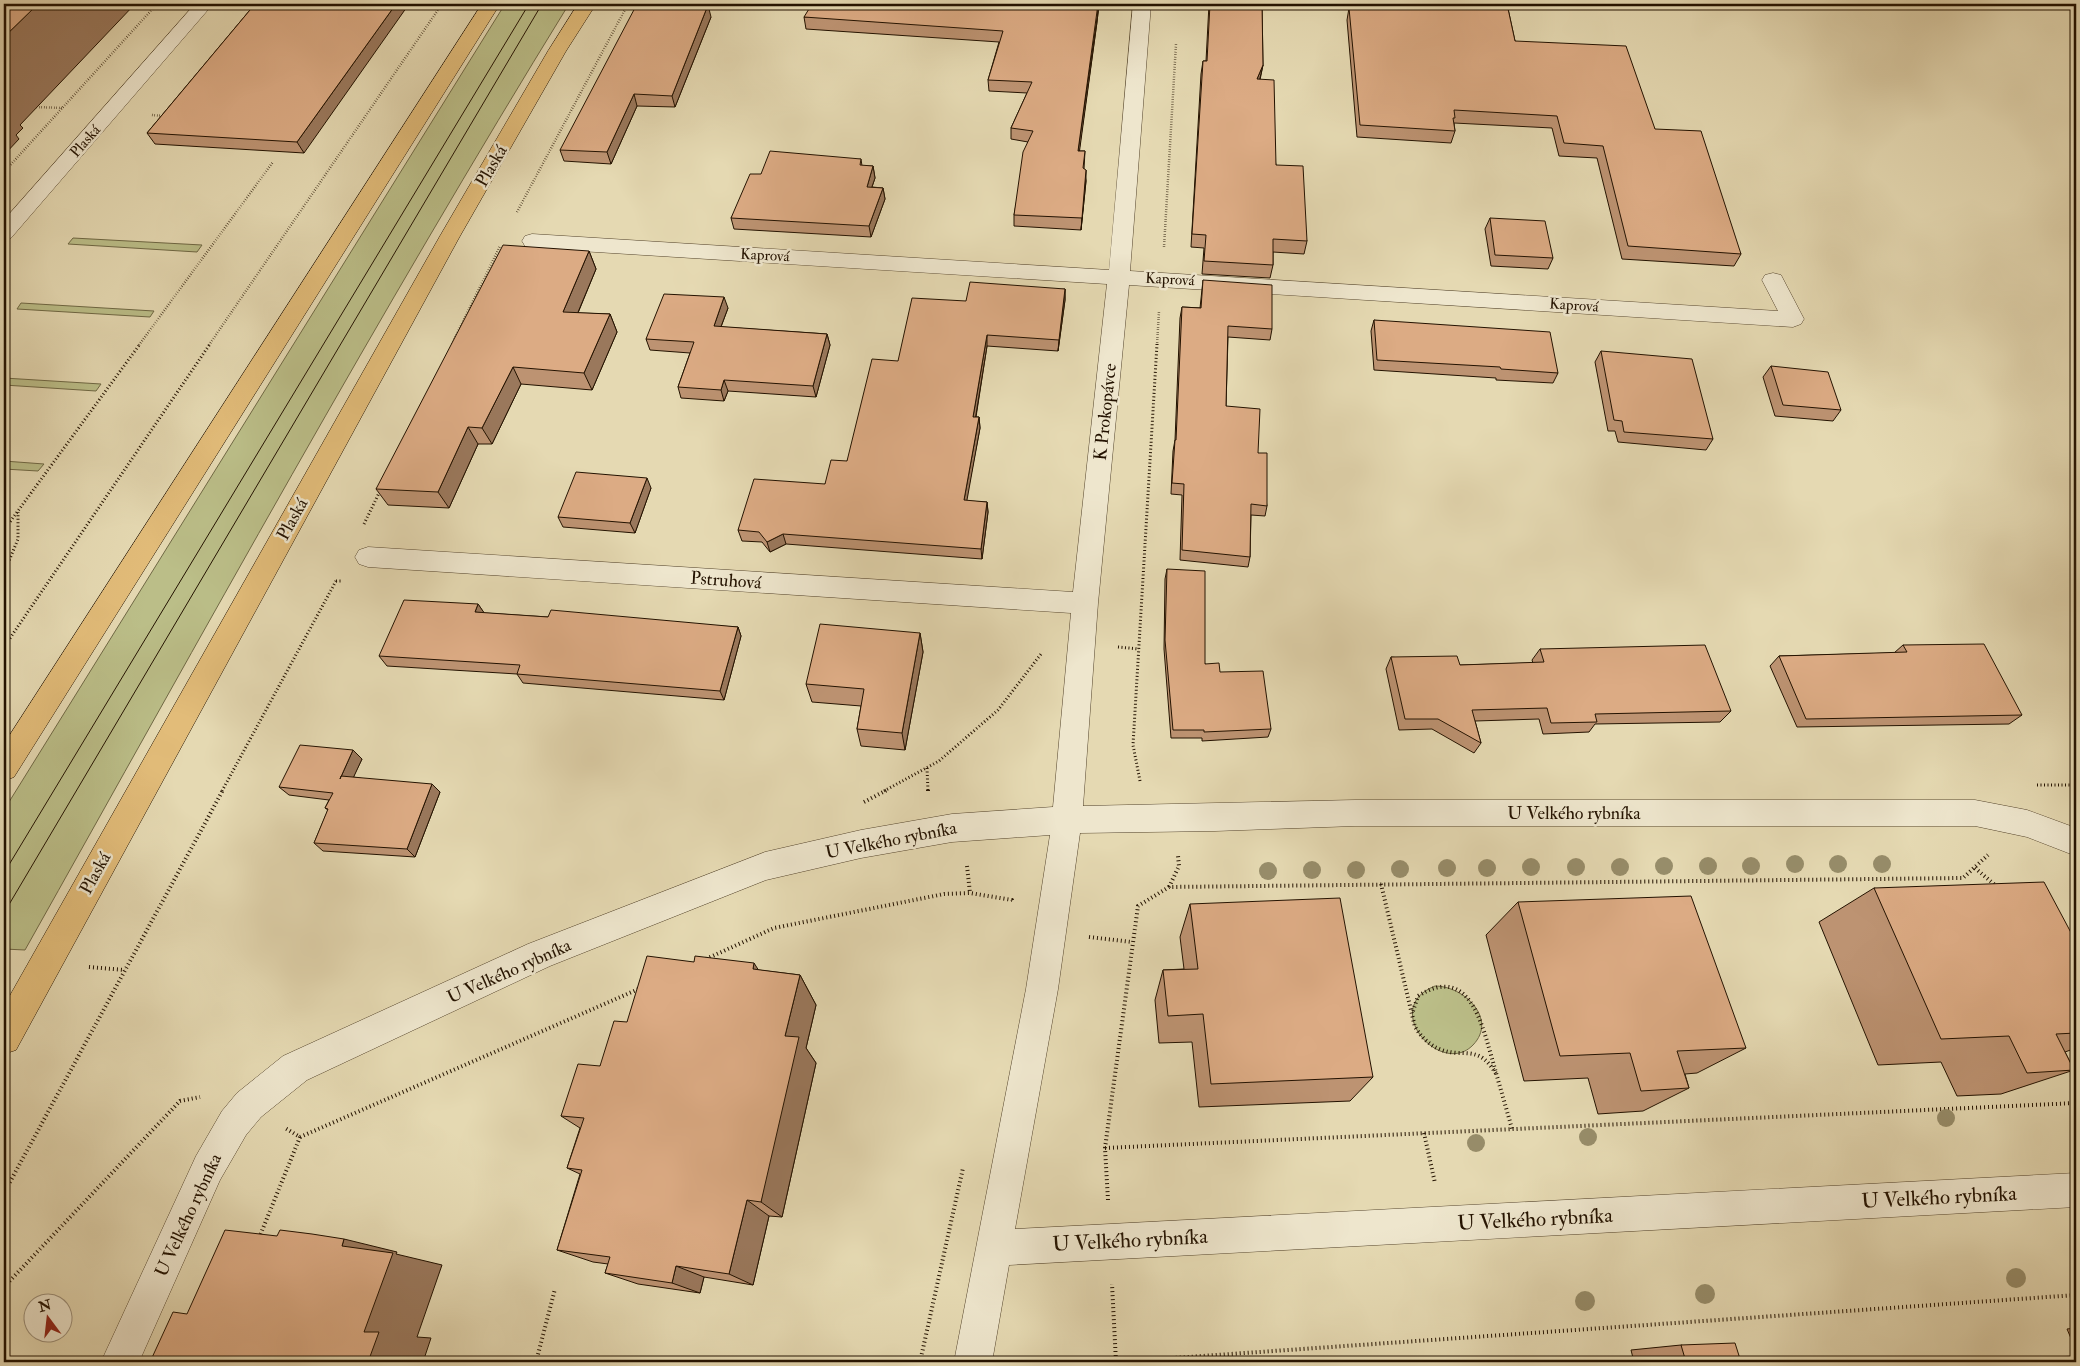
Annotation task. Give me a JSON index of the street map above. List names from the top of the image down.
{
  "streets": {
    "main road": ["Plaská"],
    "street": [
      "Kaprová",
      "K Prokopávce",
      "Pstruhová",
      "U Velkého rybníka"
    ]
  },
  "crossings": [
    ["Kaprová", "K Prokopávce"],
    ["K Prokopávce", "Pstruhová"],
    ["K Prokopávce", "U Velkého rybníka"]
  ],
  "north": "top"
}
